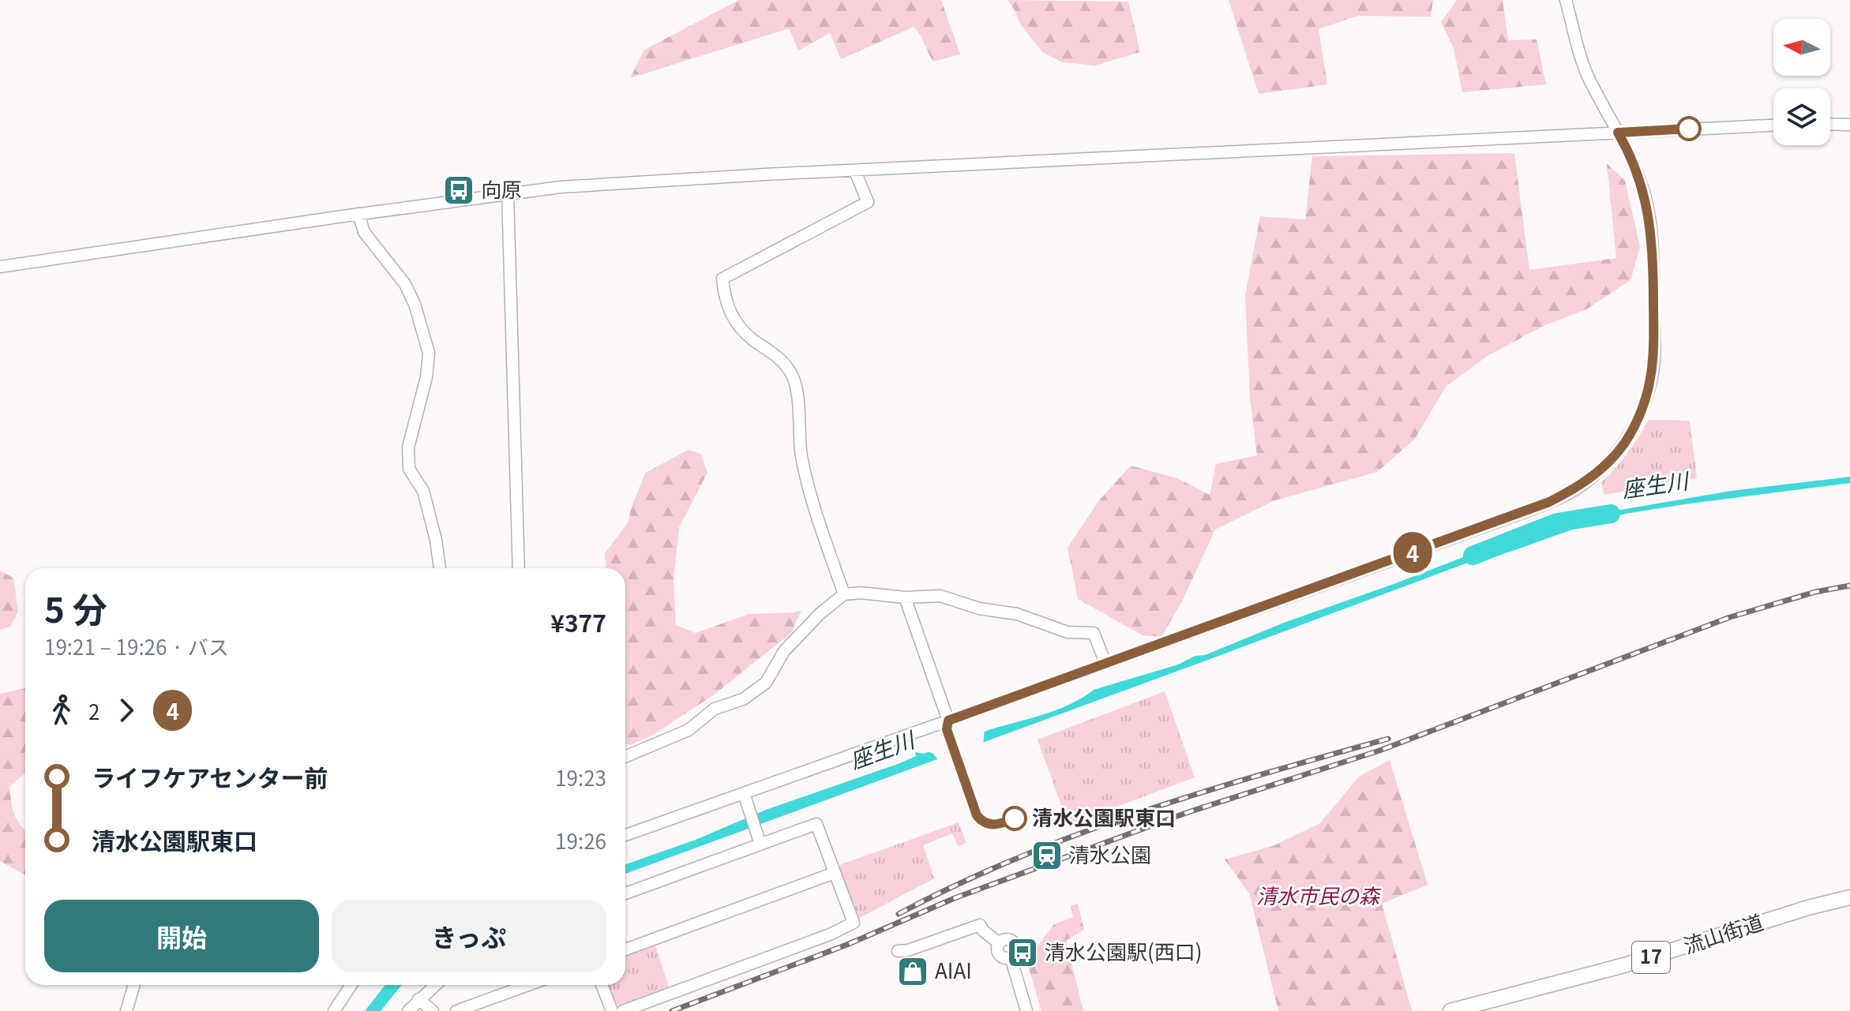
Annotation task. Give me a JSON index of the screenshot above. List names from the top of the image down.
{
  "streets": {
    "main road": ["流山街道", "17"]
  },
  "water": ["座生川"],
  "parks": ["清水市民の森"],
  "places": {
    "bus stop": ["向原", "清水公園駅(西口)"],
    "other": ["清水公園駅東口"],
    "station": ["清水公園"],
    "shop": ["AIAI"]
  },
  "lines": ["bus line 4"],
  "north": "left",
  "page": {
    "on_map": "4",
    "heading": ["5 分", "19:21 – 19:26 · バス", "¥377"],
    "legs": ["2", "4"],
    "list": [
      {
        "name": "ライフケアセンター前",
        "value": "19:23"
      },
      {
        "name": "清水公園駅東口",
        "value": "19:26"
      }
    ],
    "buttons": ["開始", "きっぷ"]
  }
}
